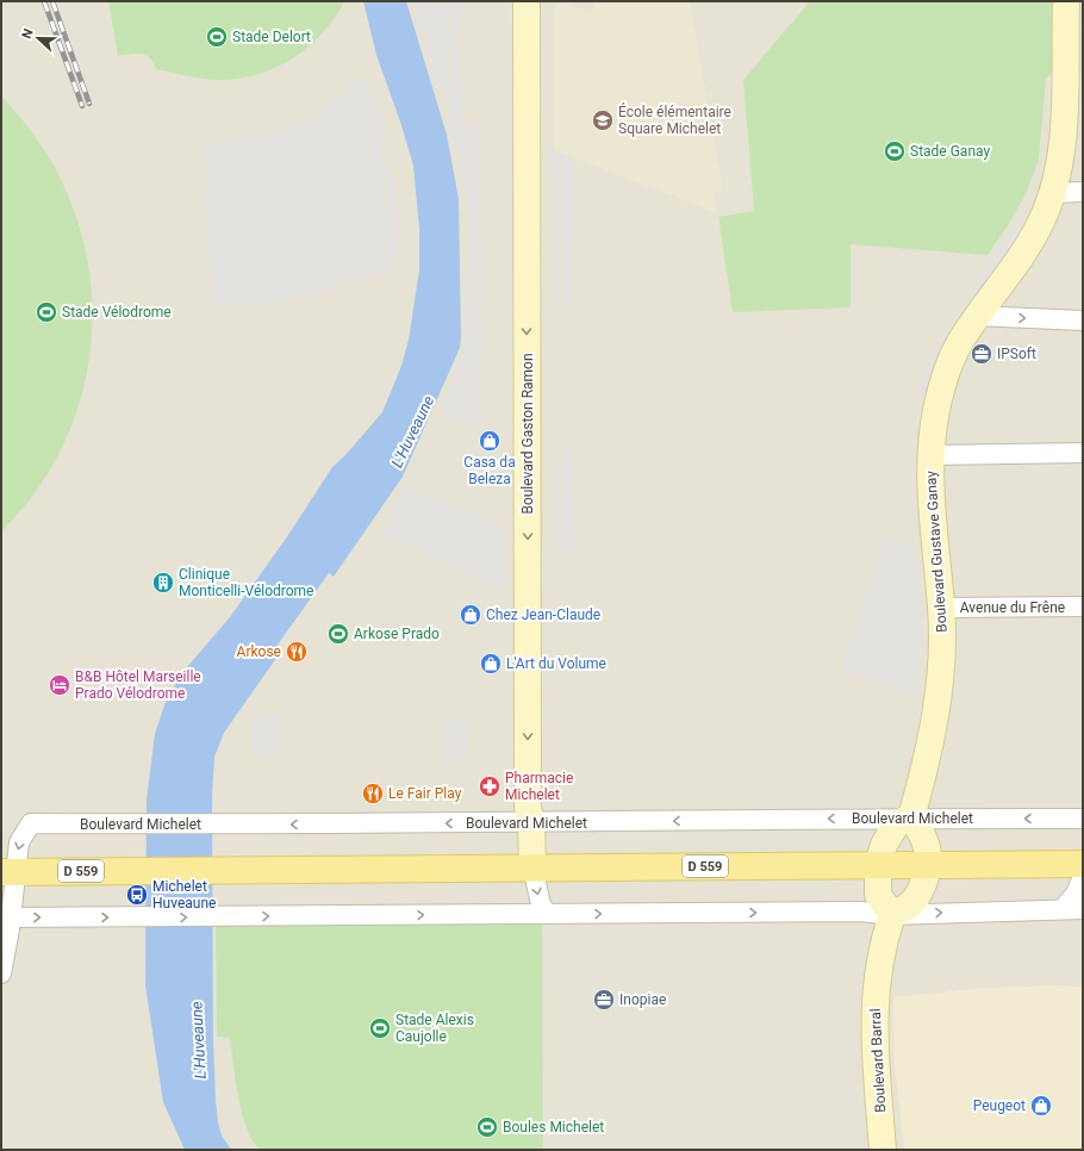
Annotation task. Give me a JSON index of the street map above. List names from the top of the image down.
{
  "streets": {
    "main road": ["D 559"],
    "street": [
      "Boulevard Gaston Ramon",
      "Boulevard Gustave Ganay",
      "Avenue du Frêne",
      "Boulevard Michelet",
      "Boulevard Barral"
    ]
  },
  "crossings": [
    ["Boulevard Gaston Ramon", "Boulevard Michelet"],
    ["Boulevard Gaston Ramon", "D 559"],
    ["Boulevard Gustave Ganay", "Avenue du Frêne"],
    ["Boulevard Gustave Ganay", "Boulevard Michelet"],
    ["Boulevard Michelet", "D 559"]
  ],
  "water": ["L'Huveaune"],
  "places": {
    "sports": [
      "Stade Delort",
      "Stade Ganay",
      "Stade Vélodrome",
      "Arkose Prado",
      "Stade Alexis Caujolle",
      "Boules Michelet"
    ],
    "school or university": ["École élémentaire Square Michelet"],
    "office": ["IPSoft", "Inopiae"],
    "shop": [
      "Casa da Beleza",
      "Chez Jean-Claude",
      "L'Art du Volume",
      "Peugeot"
    ],
    "building": ["Clinique Monticelli-Vélodrome"],
    "restaurant": ["Arkose", "Le Fair Play"],
    "hotel": ["B&B Hôtel Marseille Prado Vélodrome"],
    "pharmacy": ["Pharmacie Michelet"],
    "bus stop": ["Michelet Huveaune"]
  },
  "north": "left"
}
